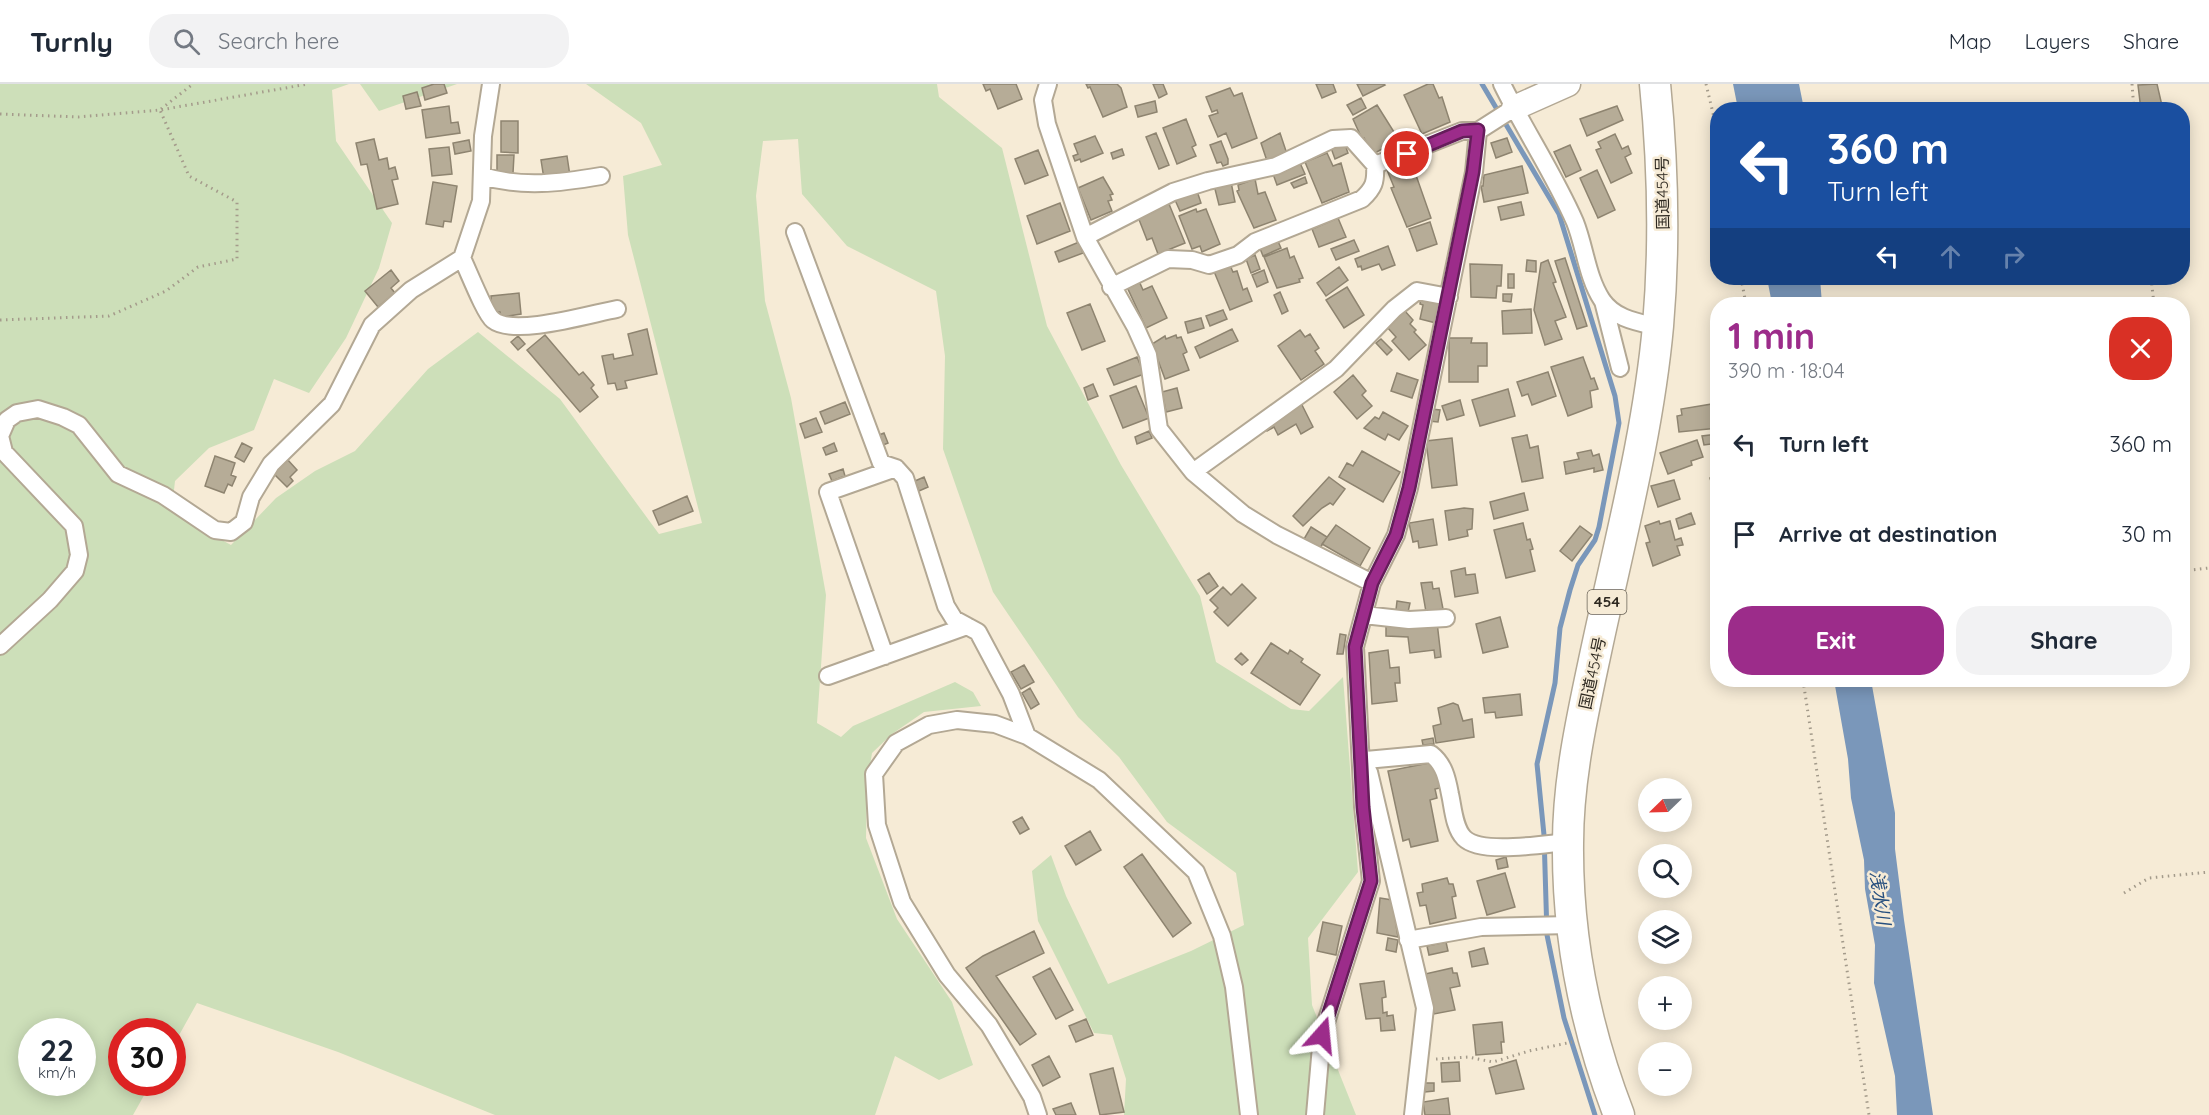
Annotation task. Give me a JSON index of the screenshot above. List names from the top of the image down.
{
  "streets": {
    "highway": ["国道454号", "454"]
  },
  "water": ["浅水川"],
  "north": "bottom left",
  "page": {
    "header": "Turnly",
    "search": "Search here",
    "nav": ["Map", "Layers", "Share"],
    "turn": ["360 m", "Turn left"],
    "heading": ["1 min", "390 m · 18:04"],
    "list": [
      {
        "name": "Turn left",
        "value": "360 m"
      },
      {
        "name": "Arrive at destination",
        "value": "30 m"
      }
    ],
    "buttons": ["Exit", "Share"],
    "map_buttons": ["+", "−"],
    "speed": "22 km/h",
    "limit": "30"
  }
}
